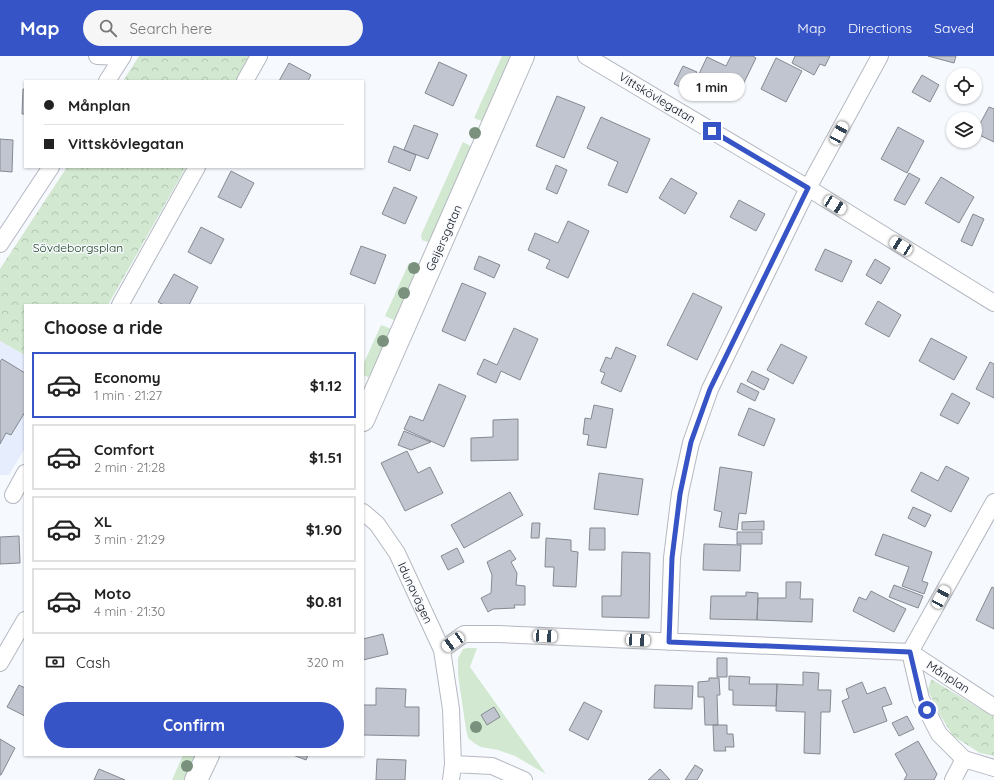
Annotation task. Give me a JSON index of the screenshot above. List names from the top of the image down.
{
  "streets": {
    "street": [
      "Vittskövlegatan",
      "Geijersgatan",
      "Idunavägen",
      "Månplan"
    ]
  },
  "parks": ["Sövdeborgsplan"],
  "page": {
    "header": "Map",
    "search": "Search here",
    "nav": ["Map", "Directions", "Saved"],
    "bubble": "1 min",
    "banner": ["Månplan", "Vittskövlegatan"],
    "heading": "Choose a ride",
    "list": [
      {
        "name": "Economy",
        "note": "1 min · 21:27",
        "value": "$1.12"
      },
      {
        "name": "Comfort",
        "note": "2 min · 21:28",
        "value": "$1.51"
      },
      {
        "name": "XL",
        "note": "3 min · 21:29",
        "value": "$1.90"
      },
      {
        "name": "Moto",
        "note": "4 min · 21:30",
        "value": "$0.81"
      }
    ],
    "pay": ["Cash", "320 m"],
    "buttons": "Confirm"
  }
}
